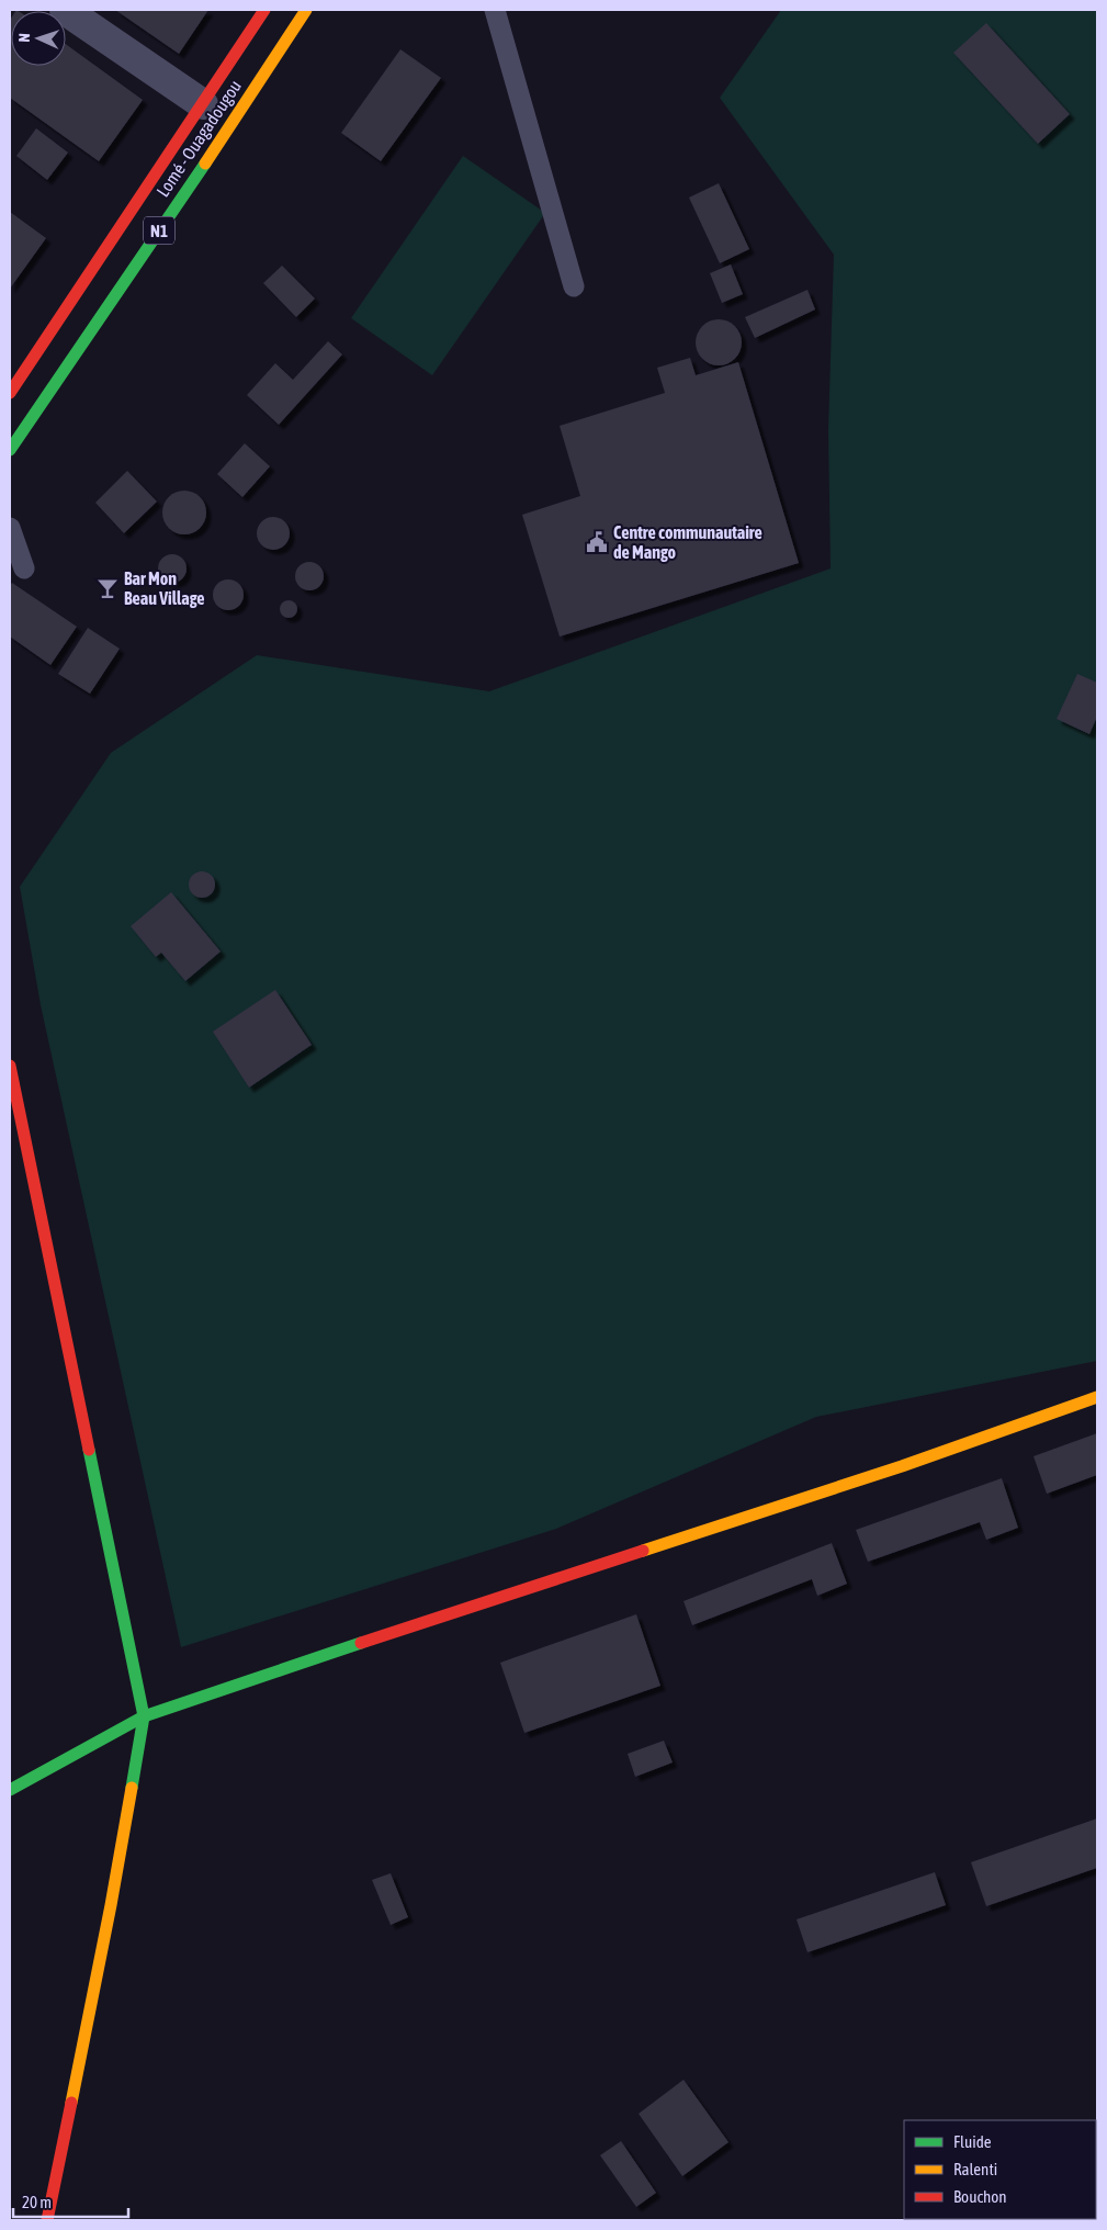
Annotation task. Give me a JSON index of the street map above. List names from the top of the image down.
{
  "streets": {
    "main road": ["Lomé - Ouagadougou", "N1"]
  },
  "places": {
    "public building": ["Centre communautaire de Mango"],
    "bar": ["Bar Mon Beau Village"]
  },
  "legend": ["Fluide", "Ralenti", "Bouchon"],
  "scale_bar": "20 m",
  "north": "left"
}
